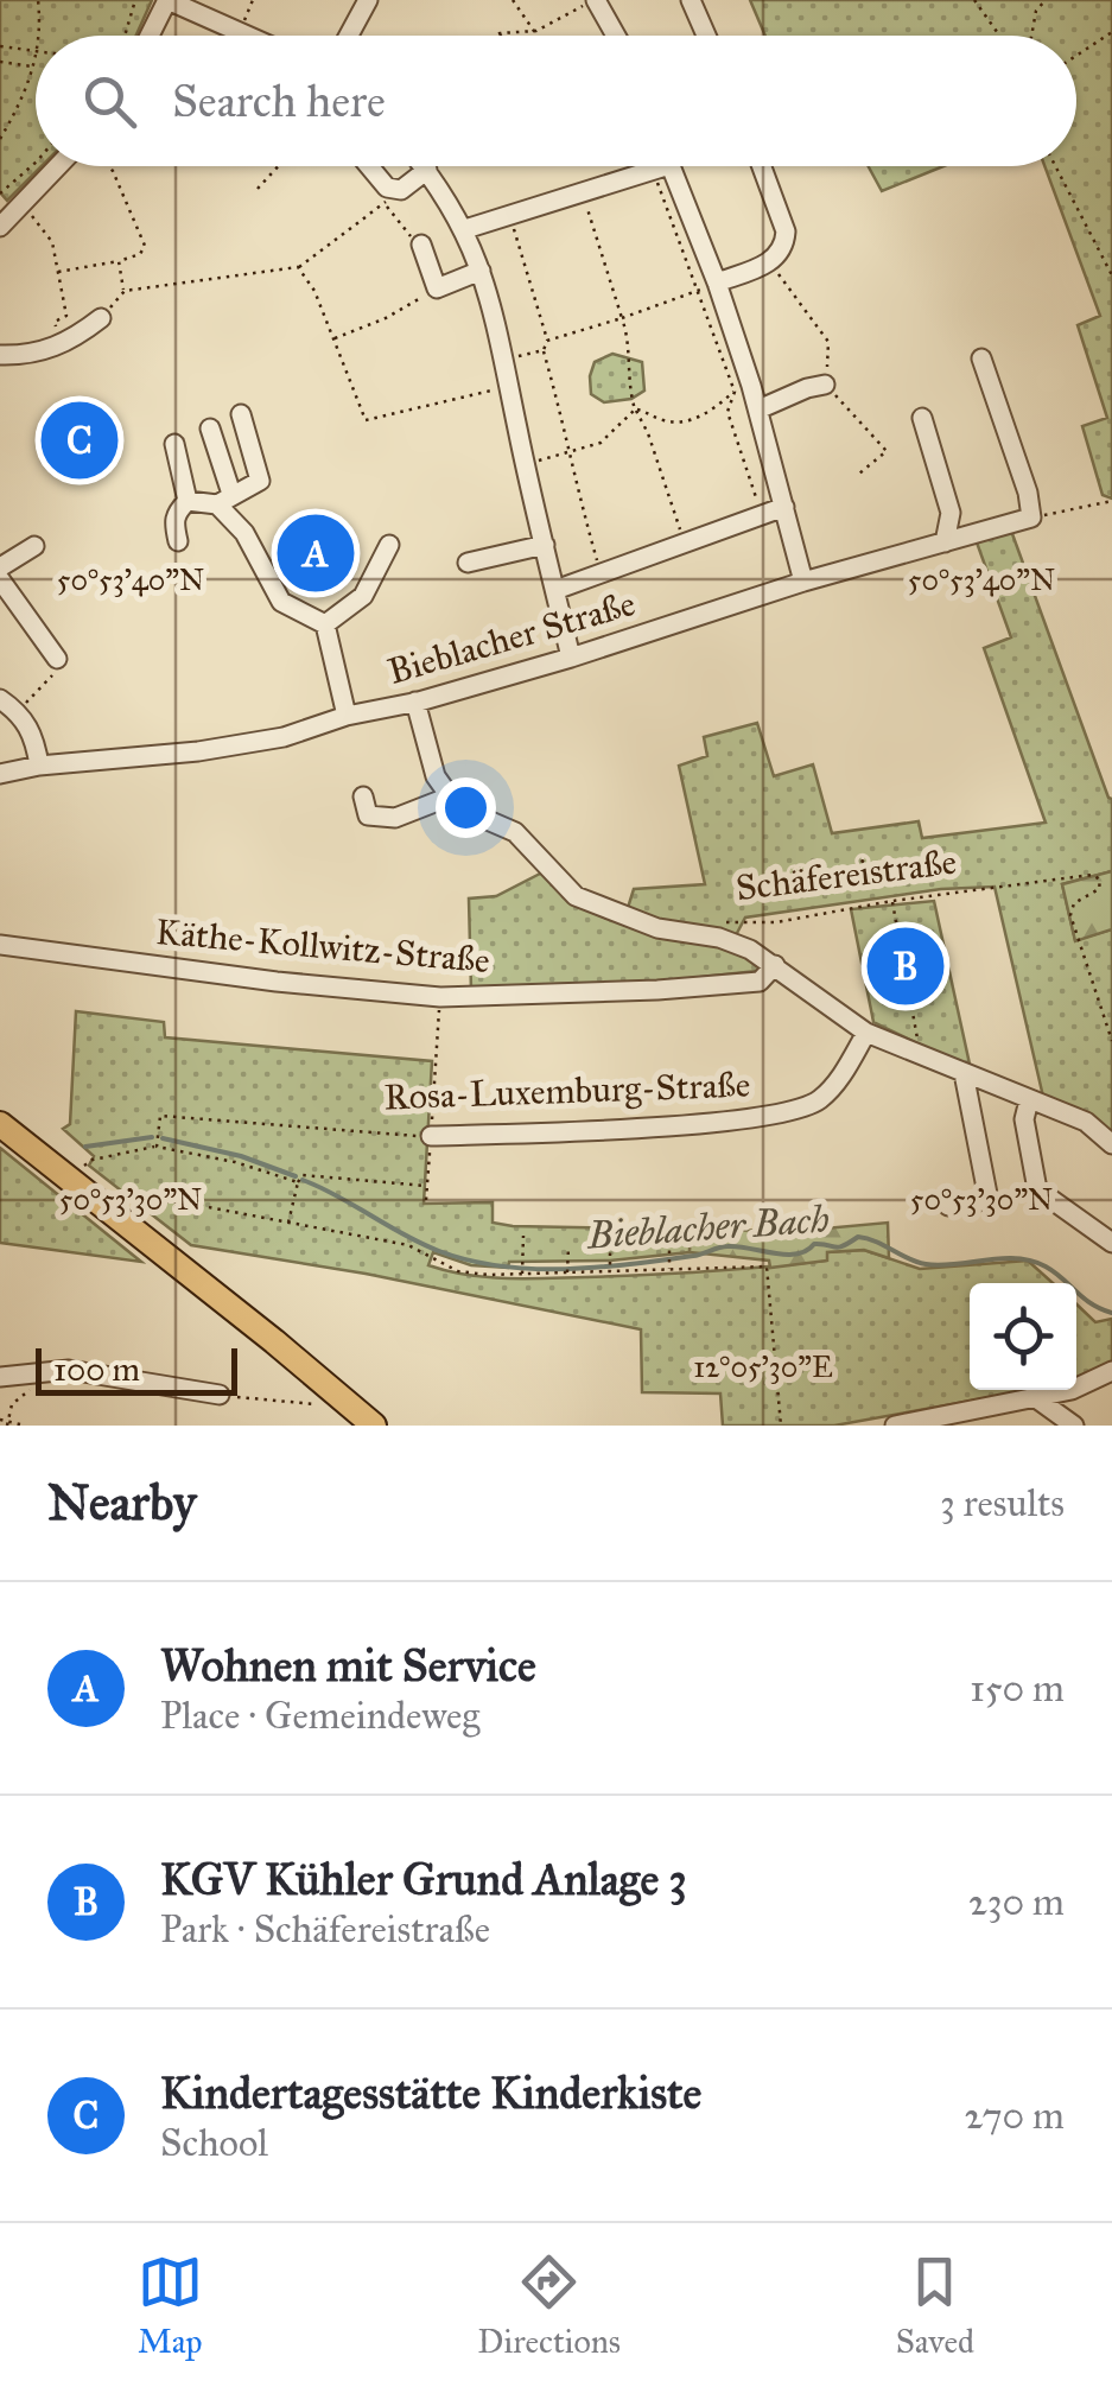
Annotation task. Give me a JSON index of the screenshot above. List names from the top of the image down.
{
  "streets": {
    "street": [
      "Bieblacher Straße",
      "Schäfereistraße",
      "Käthe-Kollwitz-Straße",
      "Rosa-Luxemburg-Straße"
    ]
  },
  "crossings": [
    ["Schäfereistraße", "Käthe-Kollwitz-Straße"],
    ["Schäfereistraße", "Rosa-Luxemburg-Straße"]
  ],
  "water": ["Bieblacher Bach"],
  "scale_bar": "100 m",
  "page": {
    "search": "Search here",
    "pins": ["C", "A", "B"],
    "scale": "100 m",
    "heading": ["Nearby", "3 results"],
    "list": [
      {
        "mark": "A",
        "name": "Wohnen mit Service",
        "note": "Place · Gemeindeweg",
        "value": "150 m"
      },
      {
        "mark": "B",
        "name": "KGV Kühler Grund Anlage 3",
        "note": "Park · Schäfereistraße",
        "value": "230 m"
      },
      {
        "mark": "C",
        "name": "Kindertagesstätte Kinderkiste",
        "note": "School",
        "value": "270 m"
      }
    ],
    "nav": ["Map", "Directions", "Saved"]
  },
  "coordinates": ["50°53'40\"N", "50°53'30\"N", "12°05'30\"E"]
}
